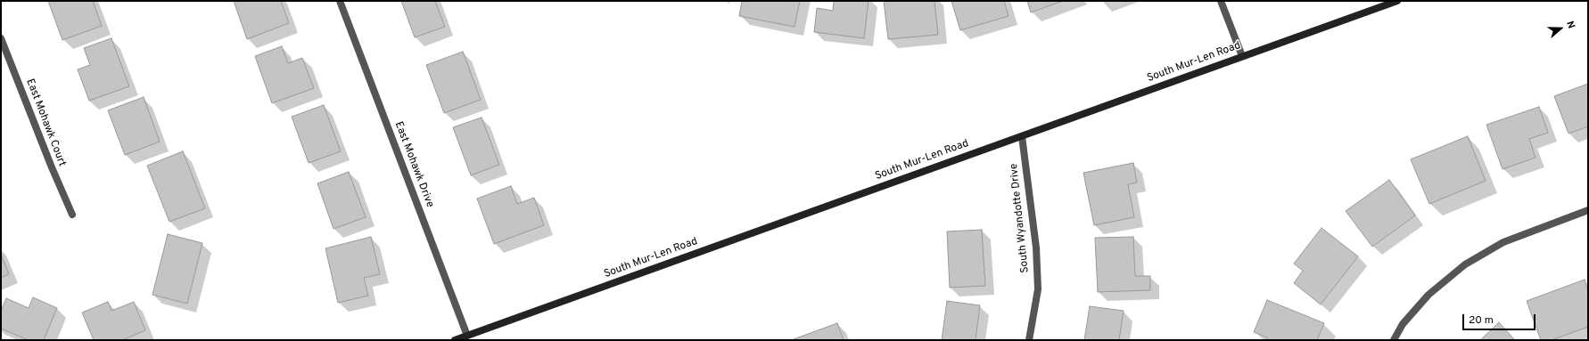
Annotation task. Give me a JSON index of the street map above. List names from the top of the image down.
{
  "streets": {
    "main road": ["South Mur-Len Road"],
    "street": ["East Mohawk Court", "East Mohawk Drive", "South Wyandotte Drive"]
  },
  "crossings": [
    ["South Mur-Len Road", "East Mohawk Drive"],
    ["South Mur-Len Road", "South Wyandotte Drive"]
  ],
  "scale_bar": "20 m",
  "north": "right"
}
